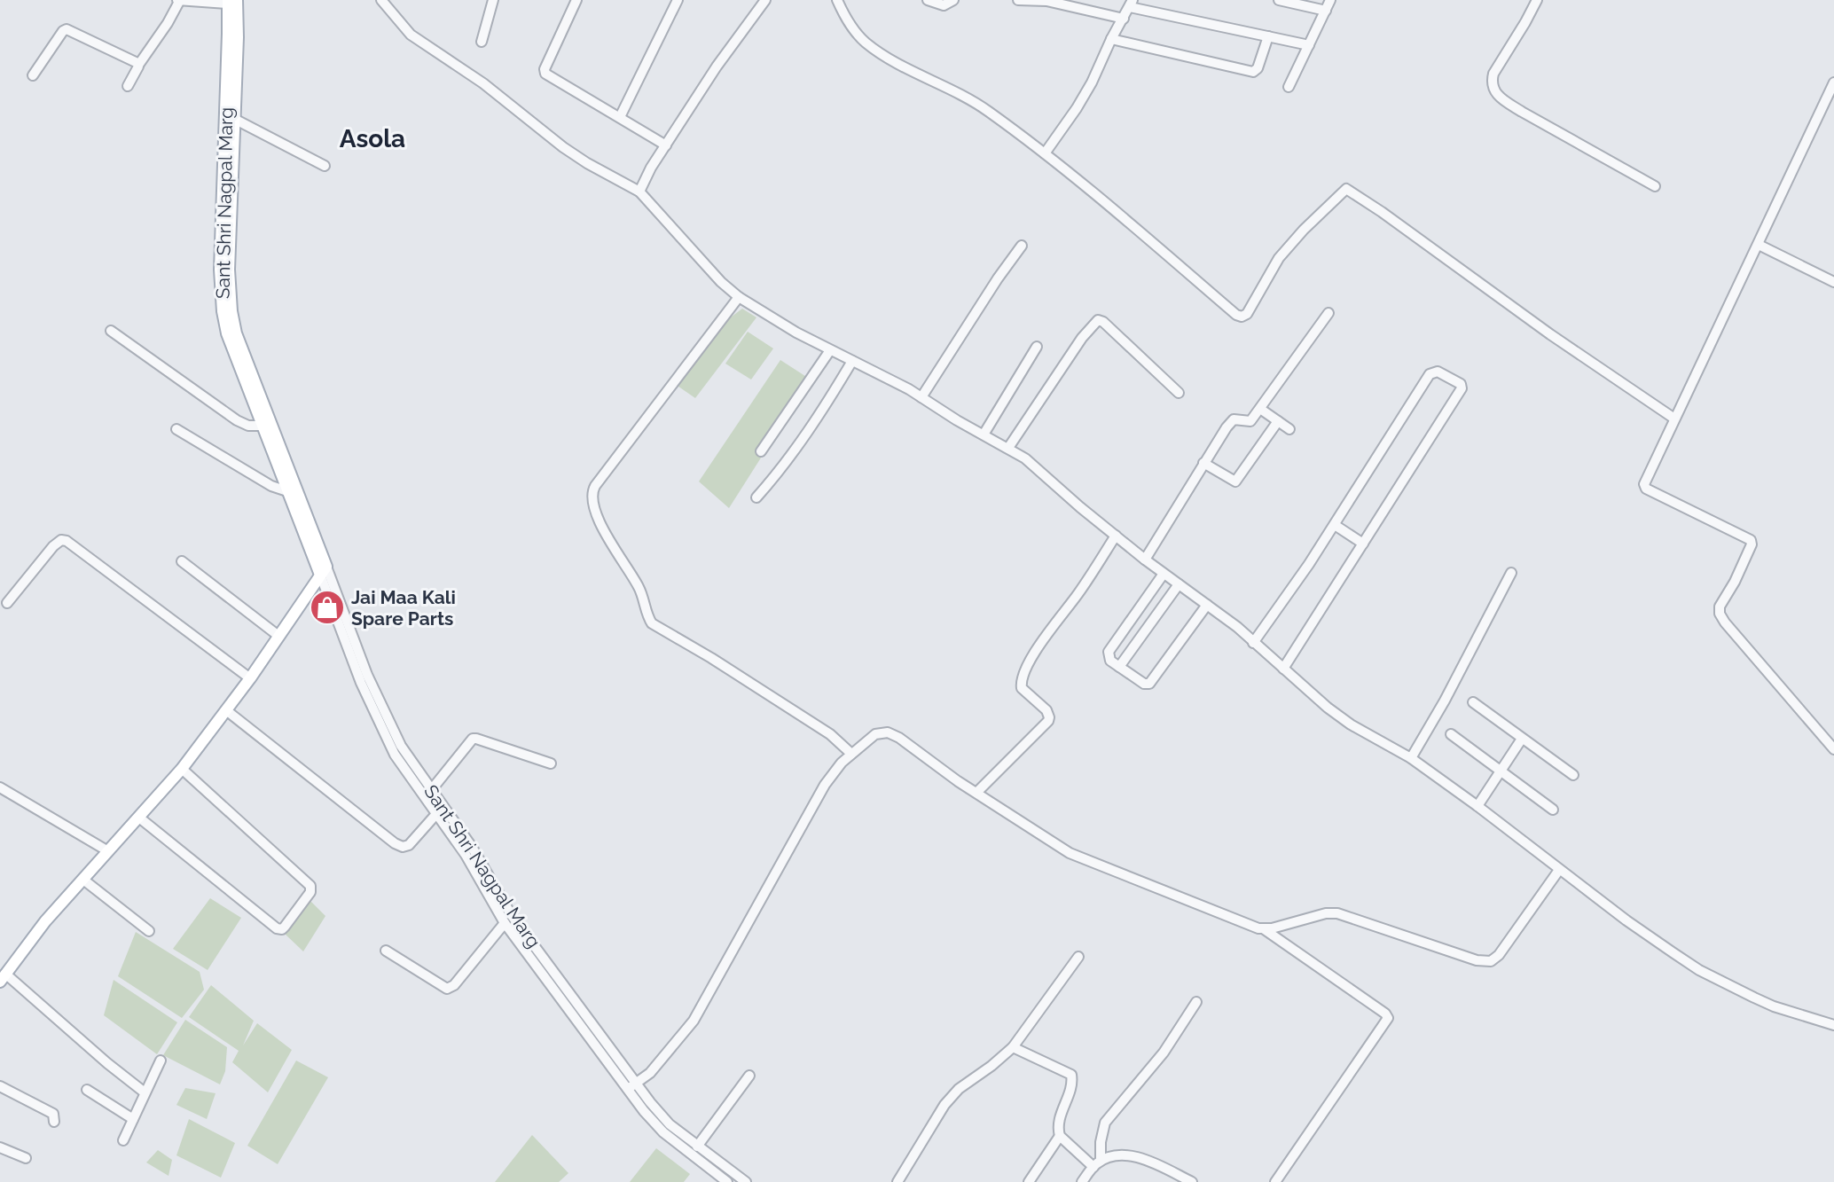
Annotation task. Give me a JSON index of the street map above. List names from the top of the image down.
{
  "streets": {
    "main road": ["Sant Shri Nagpal Marg"]
  },
  "districts": ["Asola"],
  "places": {
    "shop": ["Jai Maa Kali Spare Parts"]
  }
}
